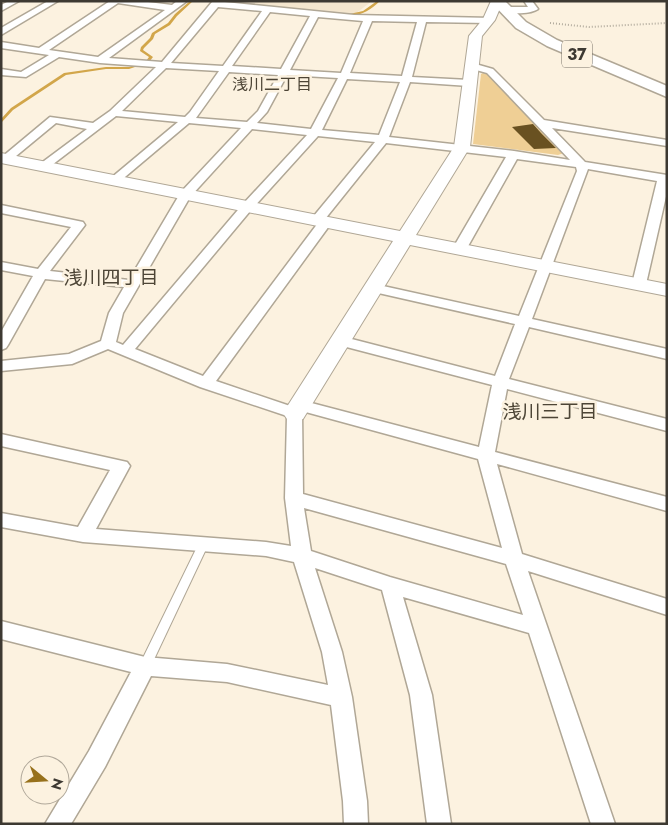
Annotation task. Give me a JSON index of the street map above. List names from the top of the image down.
{
  "streets": {
    "main road": ["37"]
  },
  "districts": ["浅川二丁目", "浅川四丁目", "浅川三丁目"],
  "north": "right"
}
